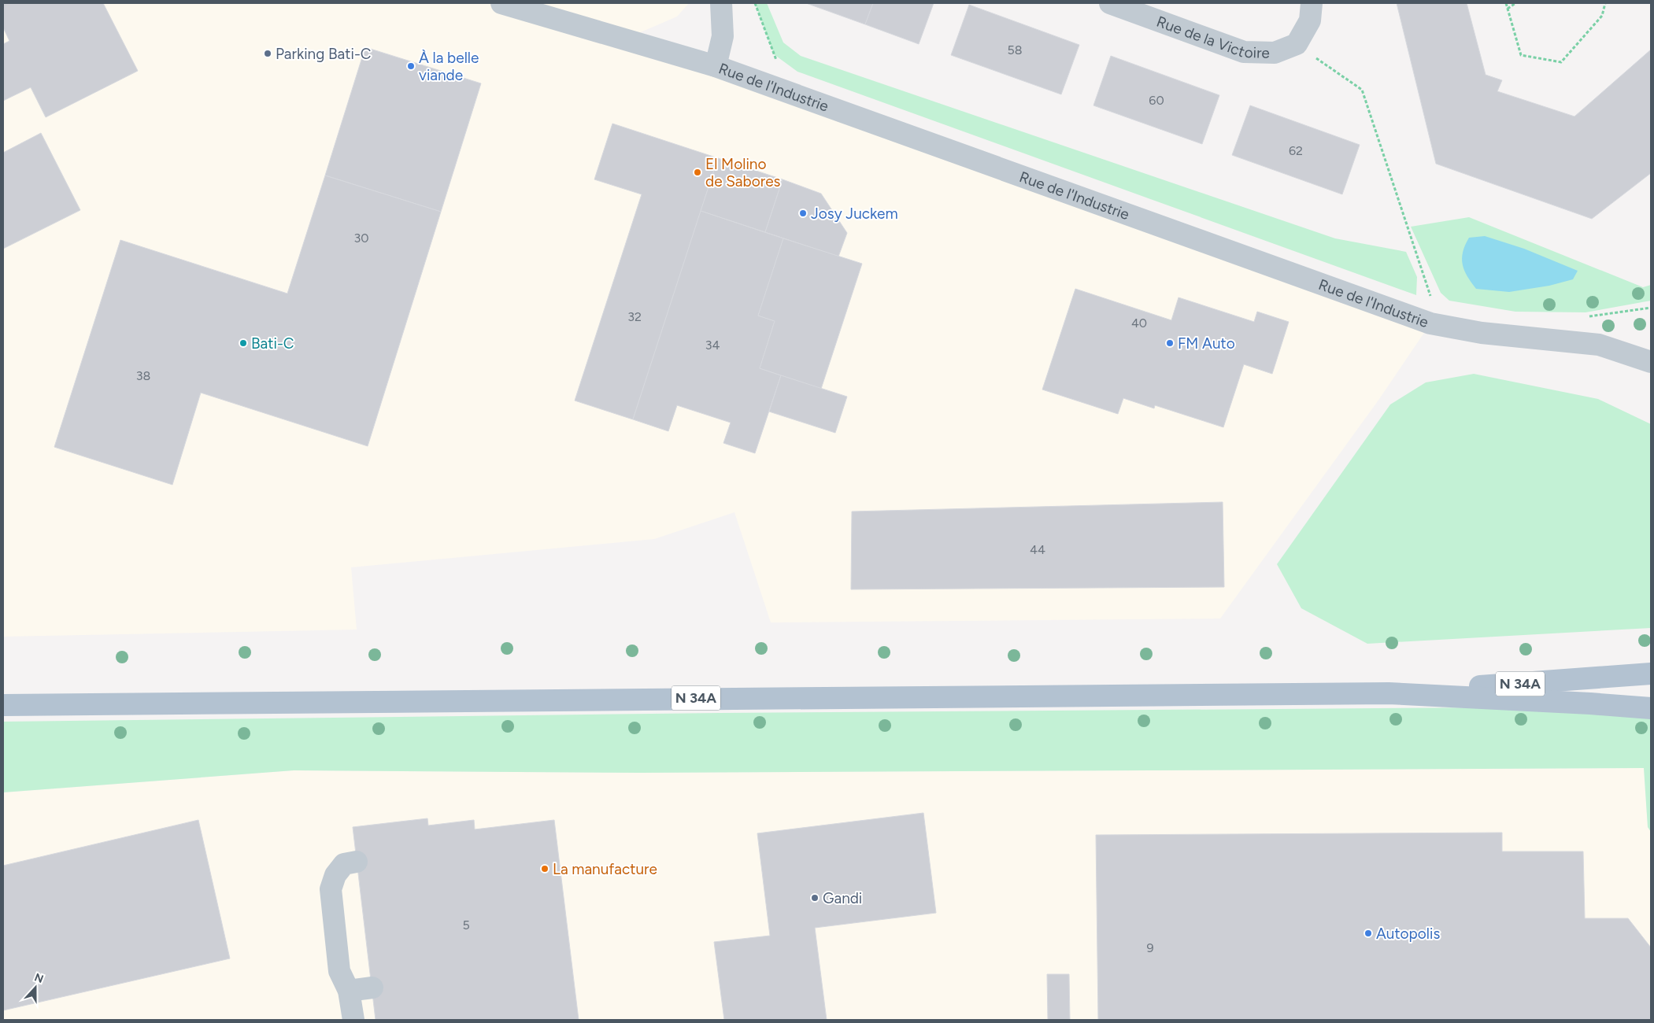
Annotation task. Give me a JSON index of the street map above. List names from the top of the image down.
{
  "streets": {
    "main road": ["N 34A"],
    "street": ["Rue de la Victoire", "Rue de l'Industrie"]
  },
  "places": [
    "Parking Bati-C",
    "À la belle viande",
    "El Molino de Sabores",
    "Josy Juckem",
    "Bati-C",
    "FM Auto",
    "La manufacture",
    "Gandi",
    "Autopolis"
  ],
  "house_numbers": [
    "58",
    "60",
    "62",
    "30",
    "32",
    "40",
    "34",
    "38",
    "44",
    "5",
    "9"
  ],
  "north": "top"
}
